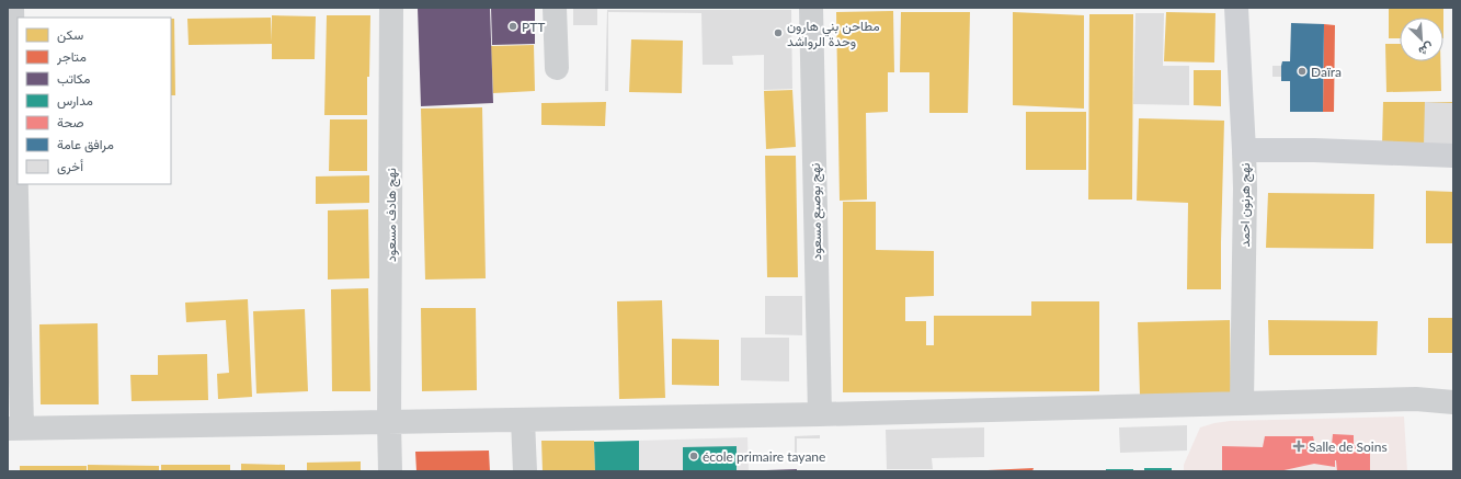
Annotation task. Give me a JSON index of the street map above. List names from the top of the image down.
{
  "streets": {
    "main road": ["نهج هرنون احمد"],
    "street": ["نهج بوصبع مسعود", "نهج هادف مسعود"]
  },
  "places": {
    "other": [
      "PTT",
      "مطاحن بني هارون وحدة الرواشد",
      "Daïra",
      "école primaire tayane"
    ],
    "health": ["Salle de Soins"]
  },
  "legend": [
    "سكن",
    "متاجر",
    "مكاتب",
    "مدارس",
    "صحة",
    "مرافق عامة",
    "أخرى"
  ],
  "north": "bottom right"
}
